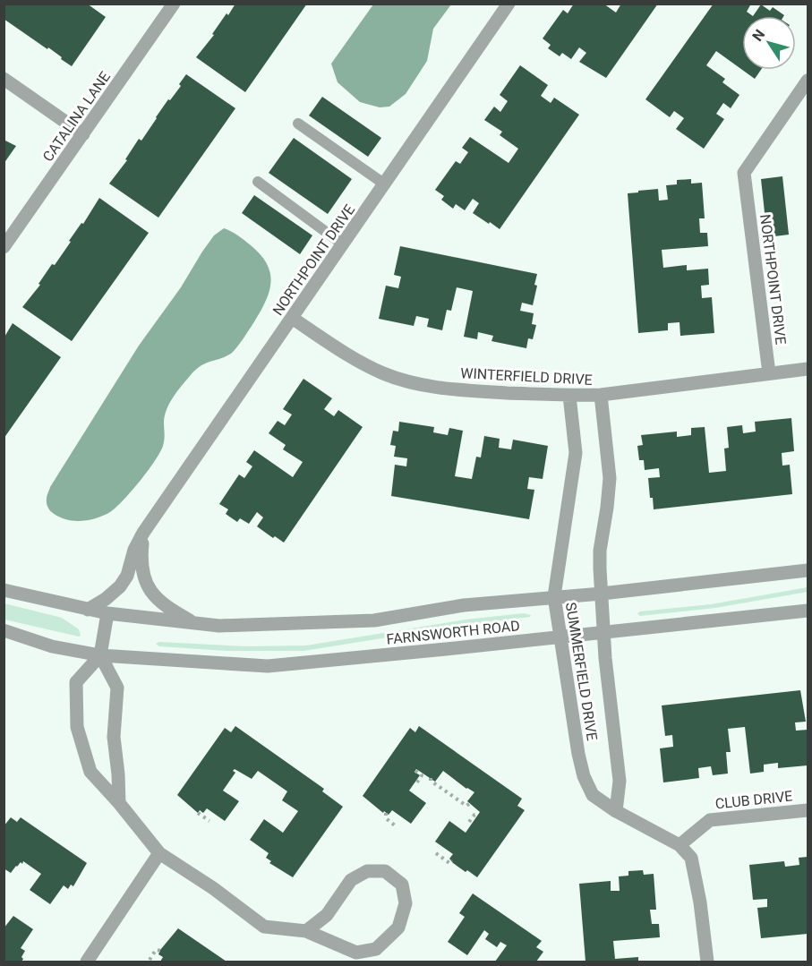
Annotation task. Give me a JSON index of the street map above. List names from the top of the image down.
{
  "streets": {
    "street": [
      "CATALINA LANE",
      "NORTHPOINT DRIVE",
      "WINTERFIELD DRIVE",
      "FARNSWORTH ROAD",
      "SUMMERFIELD DRIVE",
      "CLUB DRIVE"
    ]
  },
  "crossings": [
    ["NORTHPOINT DRIVE", "WINTERFIELD DRIVE"],
    ["NORTHPOINT DRIVE", "FARNSWORTH ROAD"],
    ["WINTERFIELD DRIVE", "SUMMERFIELD DRIVE"],
    ["FARNSWORTH ROAD", "SUMMERFIELD DRIVE"],
    ["SUMMERFIELD DRIVE", "CLUB DRIVE"]
  ],
  "north": "top left"
}
